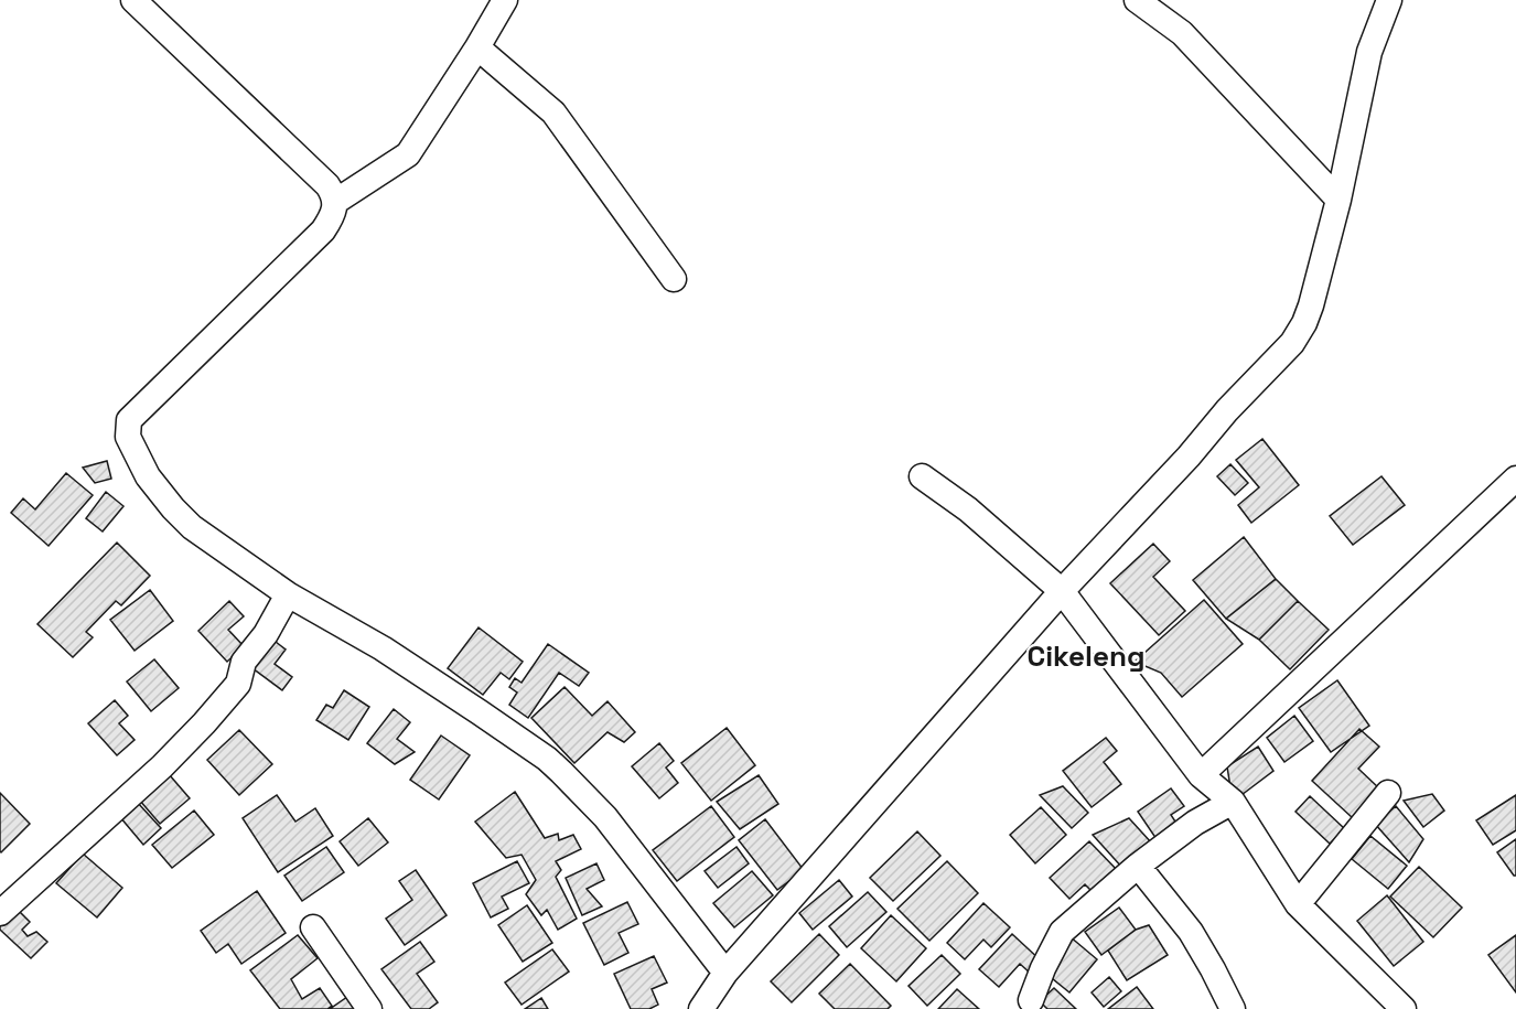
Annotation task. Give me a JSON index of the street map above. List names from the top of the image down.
{
  "districts": ["Cikeleng"]
}
